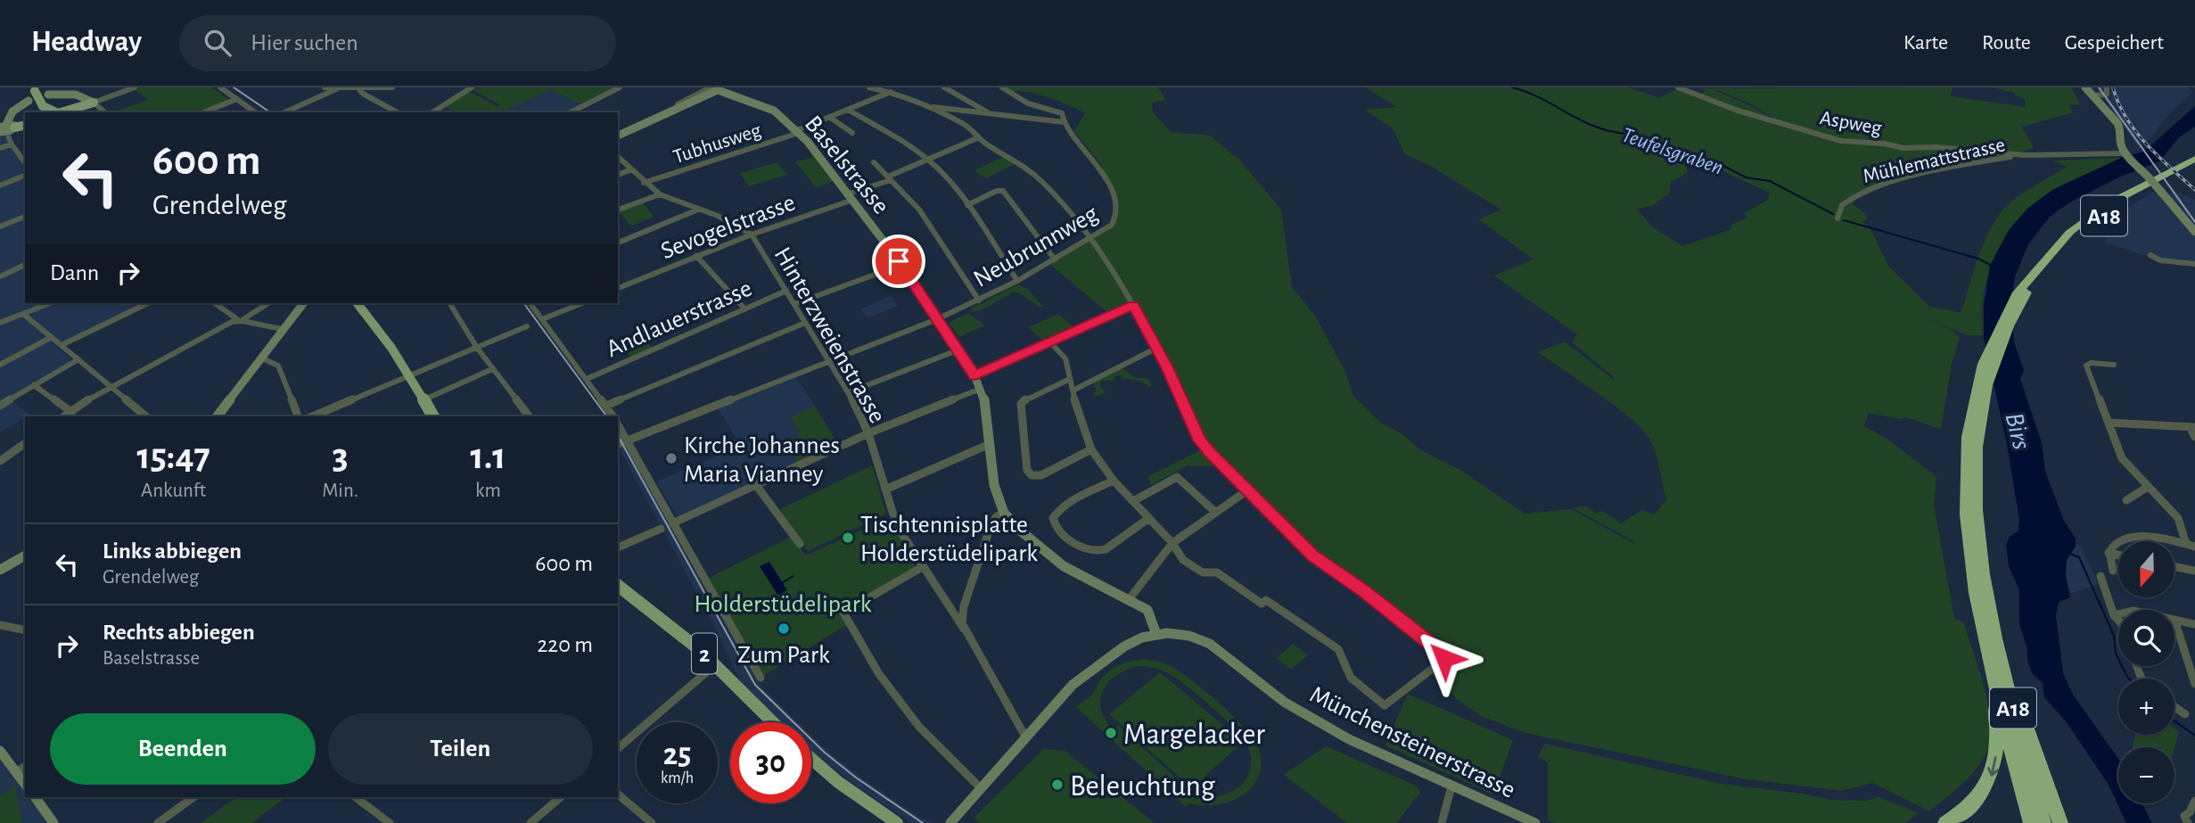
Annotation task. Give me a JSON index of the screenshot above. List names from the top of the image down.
{
  "streets": {
    "highway": ["A18"],
    "main road": ["2"],
    "street": [
      "Aspweg",
      "Tubhusweg",
      "Mühlemattstrasse",
      "Baselstrasse",
      "Sevogelstrasse",
      "Neubrunnweg",
      "Andlauerstrasse",
      "Hinterzweienstrasse",
      "Münchensteinerstrasse"
    ]
  },
  "crossings": [
    ["Aspweg", "Mühlemattstrasse"],
    ["Tubhusweg", "Baselstrasse"],
    ["Tubhusweg", "Hinterzweienstrasse"],
    ["Baselstrasse", "Sevogelstrasse"],
    ["Baselstrasse", "Neubrunnweg"],
    ["Sevogelstrasse", "Hinterzweienstrasse"],
    ["Neubrunnweg", "Hinterzweienstrasse"],
    ["Andlauerstrasse", "Hinterzweienstrasse"]
  ],
  "water": ["Teufelsgraben", "Birs"],
  "parks": ["Holderstüdelipark"],
  "places": [
    "Kirche Johannes Maria Vianney",
    "Tischtennisplatte Holderstüdelipark",
    "Zum Park",
    "Margelacker",
    "Beleuchtung"
  ],
  "north": "bottom",
  "page": {
    "header": "Headway",
    "search": "Hier suchen",
    "nav": ["Karte", "Route", "Gespeichert"],
    "turn": ["600 m", "Grendelweg"],
    "then": "Dann",
    "eta": [
      "15:47",
      "Ankunft",
      "3",
      "Min.",
      "1.1",
      "km"
    ],
    "list": [
      {
        "name": "Links abbiegen",
        "note": "Grendelweg",
        "value": "600 m"
      },
      {
        "name": "Rechts abbiegen",
        "note": "Baselstrasse",
        "value": "220 m"
      }
    ],
    "map_buttons": ["+", "−"],
    "buttons": ["Beenden", "Teilen"],
    "speed": "25 km/h",
    "limit": "30"
  }
}
